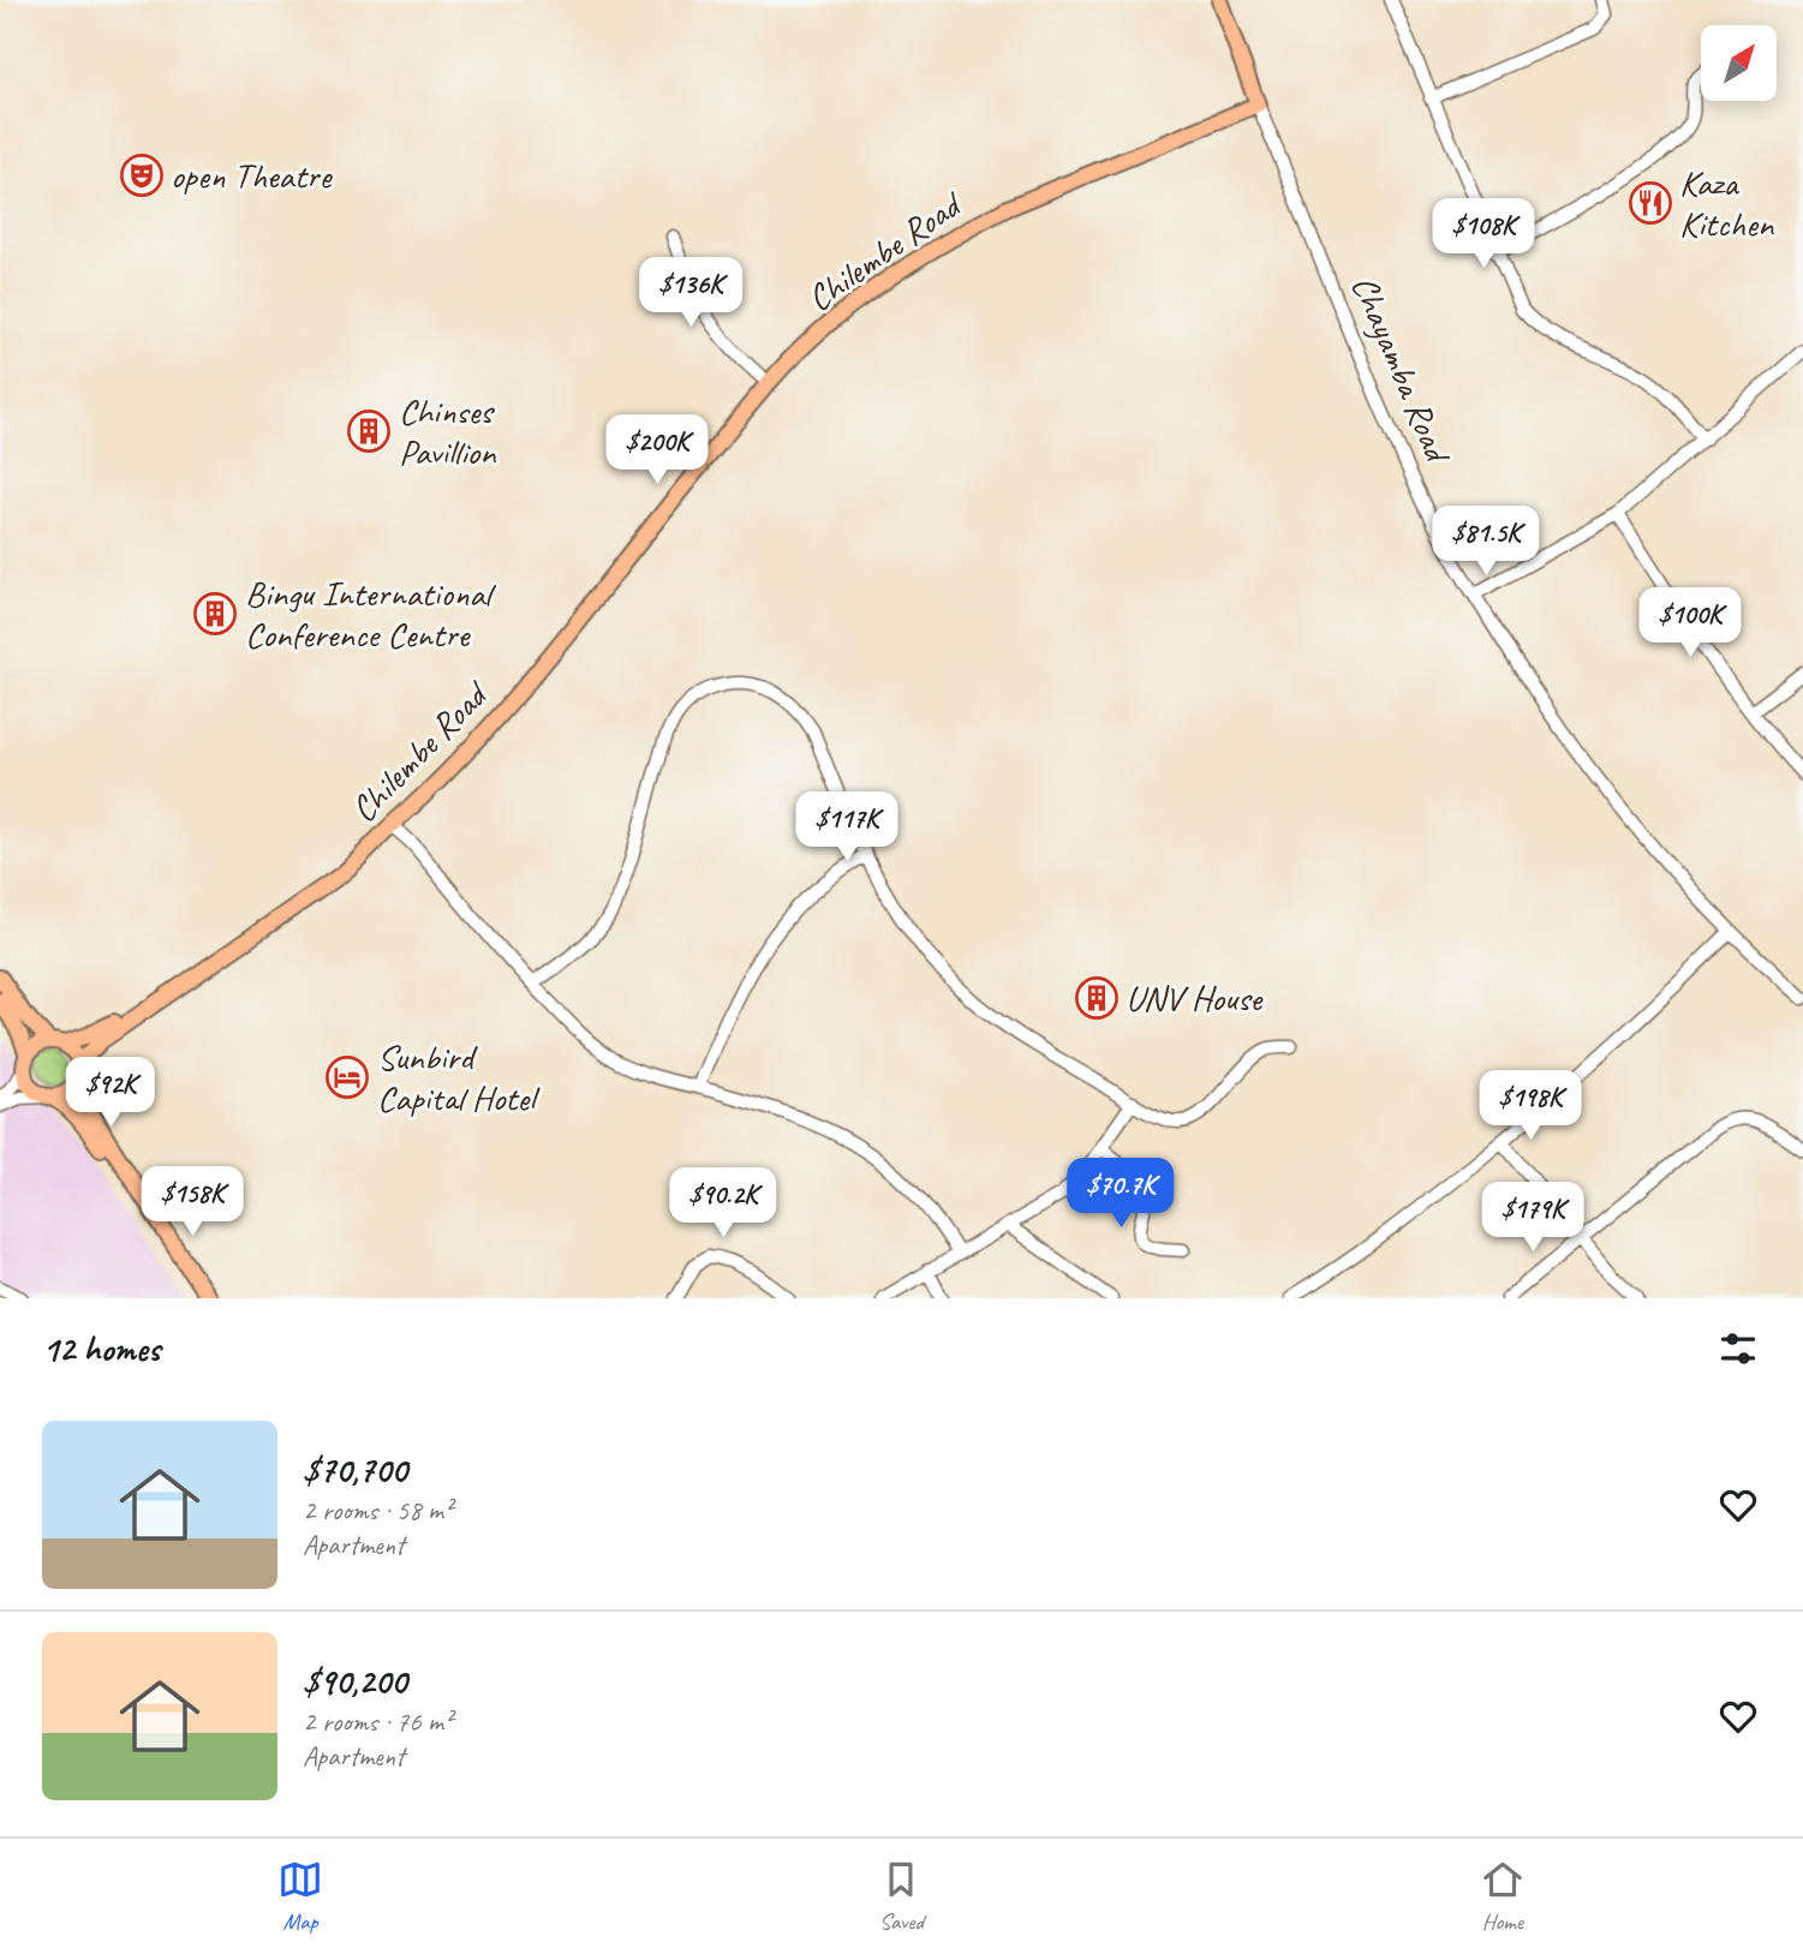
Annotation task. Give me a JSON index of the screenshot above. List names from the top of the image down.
{
  "streets": {
    "main road": ["Chilembe Road", "Chayamba Road"]
  },
  "crossings": [
    ["Chilembe Road", "Chayamba Road"]
  ],
  "places": {
    "theatre": ["open Theatre"],
    "restaurant": ["Kaza Kitchen"],
    "building": ["Chinses Pavillion", "Bingu International Conference Centre", "UNV House"],
    "hotel": ["Sunbird Capital Hotel"]
  },
  "north": "top right",
  "page": {
    "price": [
      "$108K",
      "$136K",
      "$200K",
      "$81.5K",
      "$100K",
      "$117K",
      "$92K",
      "$198K",
      "$70.7K",
      "$158K",
      "$90.2K",
      "$179K"
    ],
    "heading": "12 homes",
    "list": [
      {
        "name": "$70,700",
        "note": "2 rooms · 58 m² · Apartment"
      },
      {
        "name": "$90,200",
        "note": "2 rooms · 76 m² · Apartment"
      }
    ],
    "tabs": ["Map", "Saved", "Home"]
  }
}
